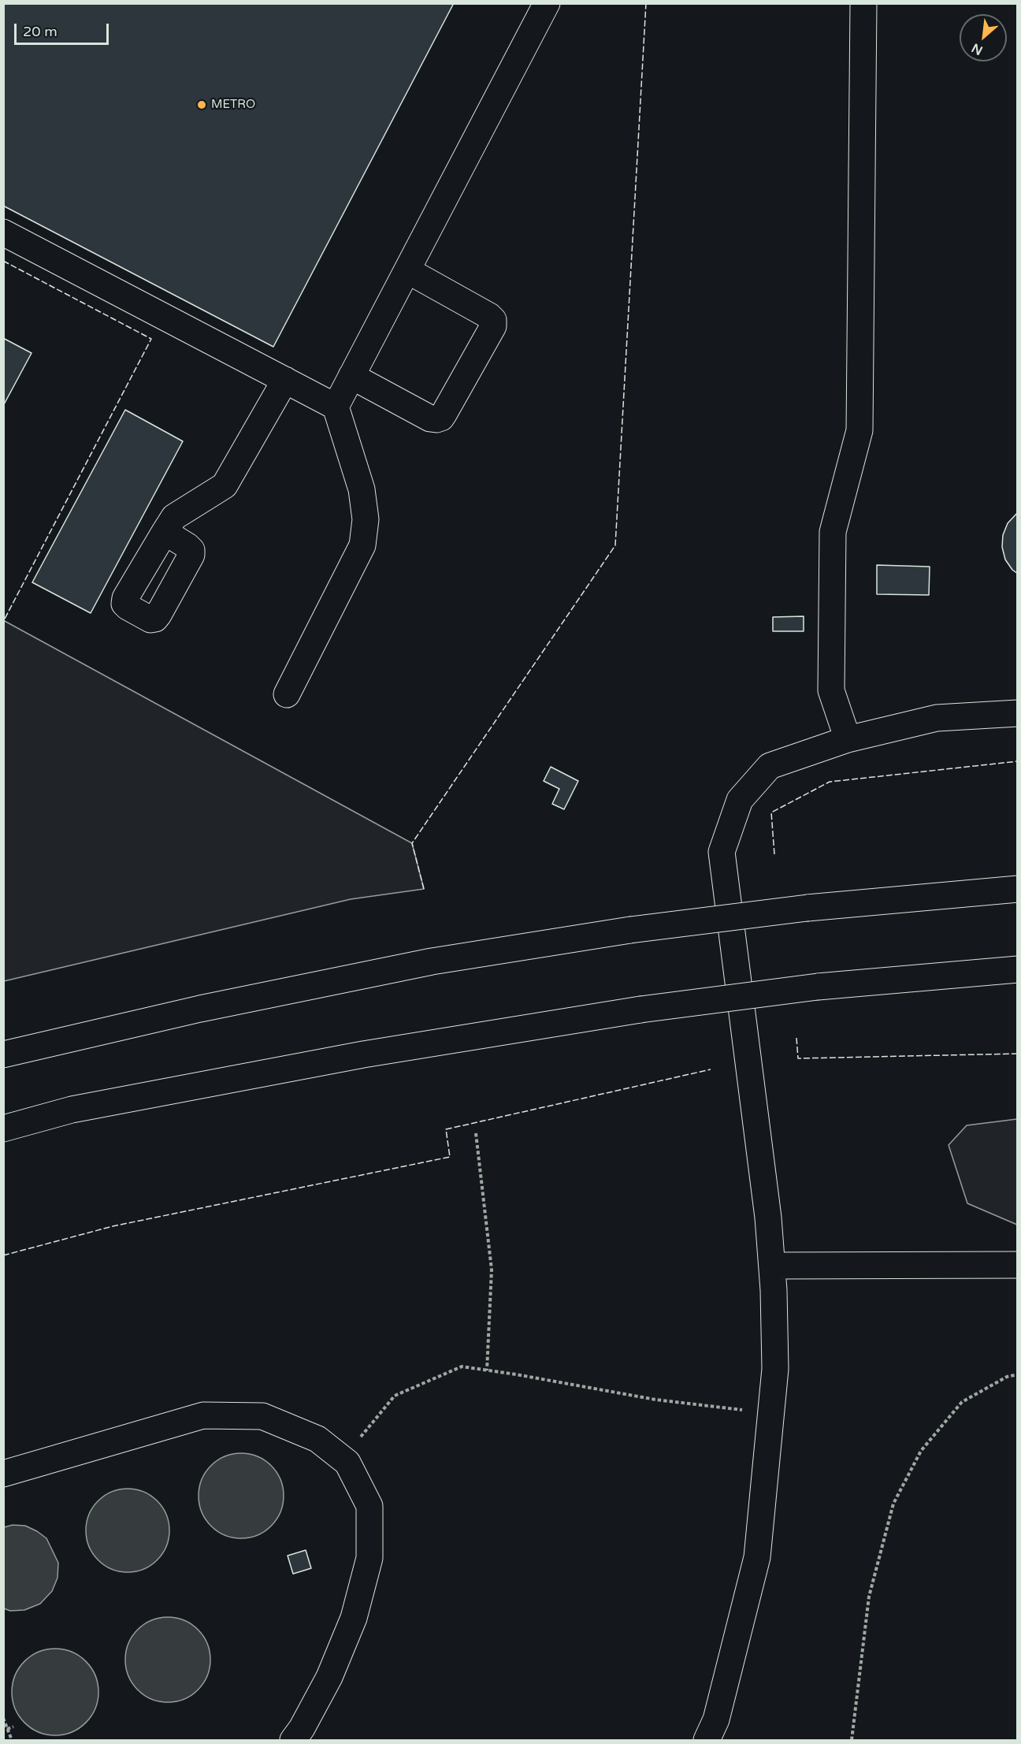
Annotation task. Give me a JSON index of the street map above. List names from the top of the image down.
{
  "places": ["METRO"],
  "scale_bar": "20 m",
  "north": "bottom left"
}
